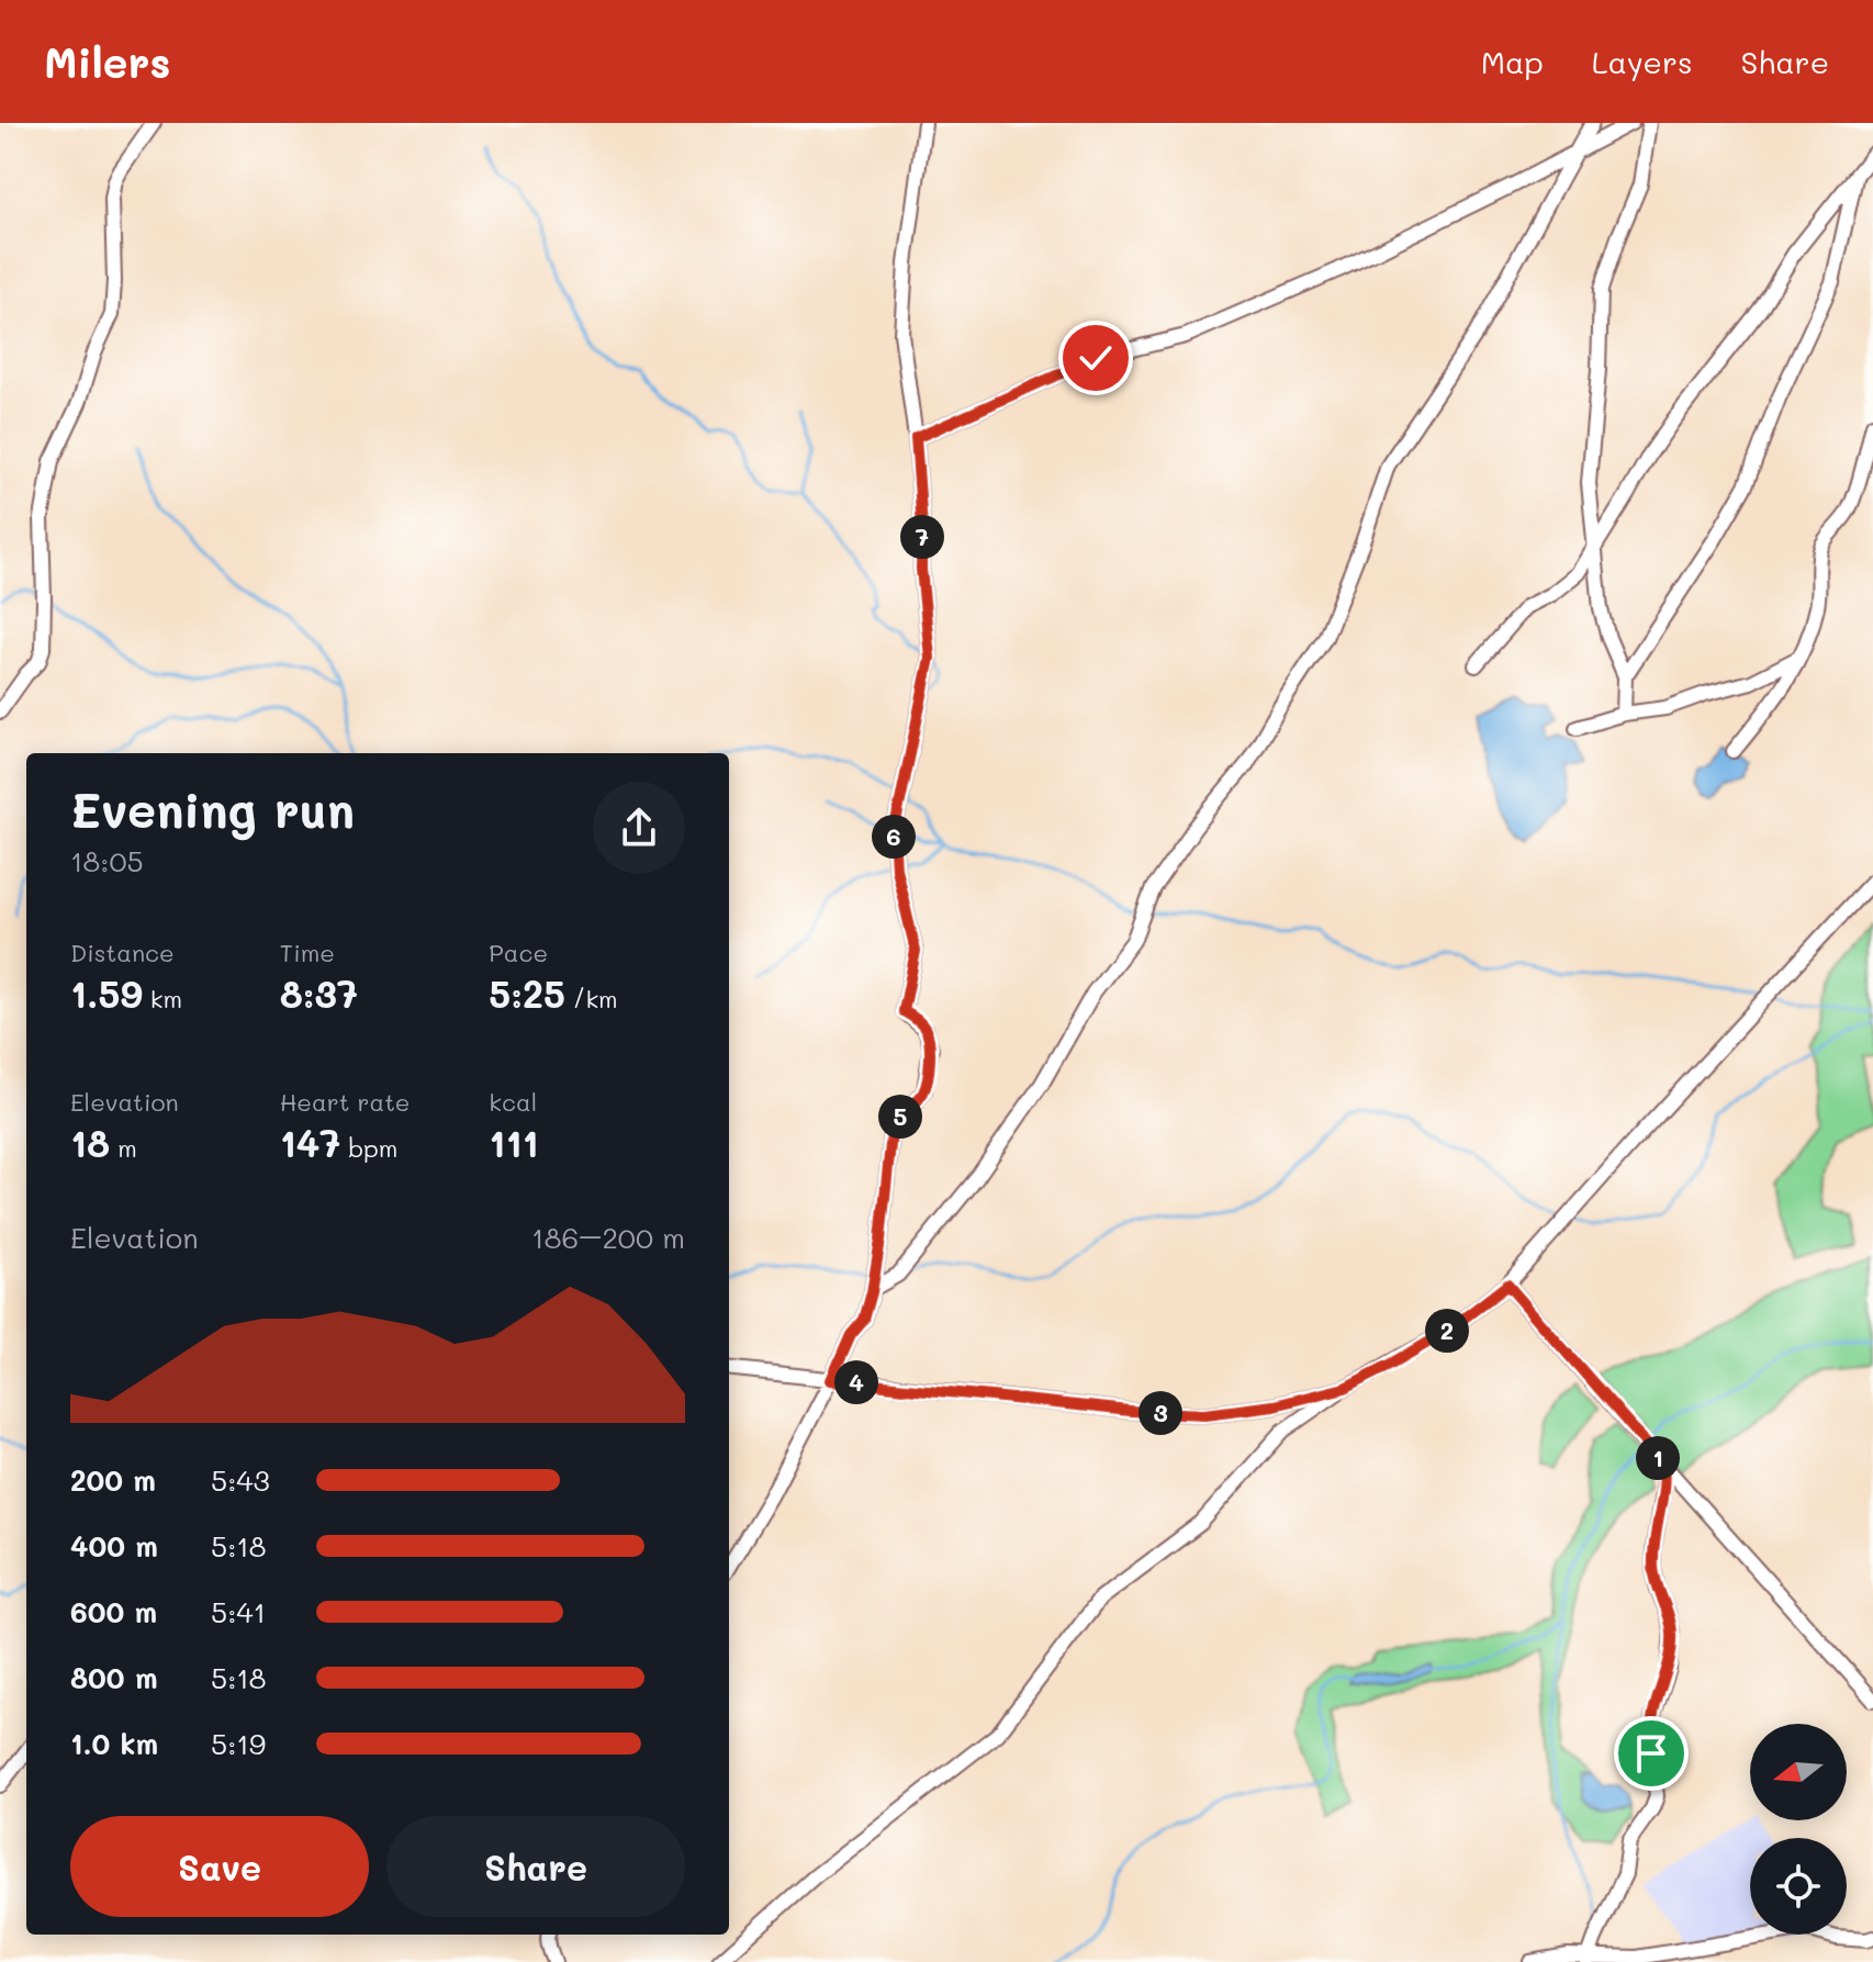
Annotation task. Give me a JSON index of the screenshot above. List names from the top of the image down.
{
  "north": "left",
  "page": {
    "header": "Milers",
    "nav": ["Map", "Layers", "Share"],
    "pins": [
      "7",
      "6",
      "5",
      "2",
      "4",
      "3",
      "1"
    ],
    "heading": ["Evening run", "18:05"],
    "stats": [
      ["Distance", "1.59 km"],
      ["Time", "8:37"],
      ["Pace", "5:25 /km"],
      ["Elevation", "18 m"],
      ["Heart rate", "147 bpm"],
      ["kcal", "111"]
    ],
    "chart": ["Elevation", "186–200 m"],
    "list": [
      {
        "name": "200 m",
        "note": "5:43"
      },
      {
        "name": "400 m",
        "note": "5:18"
      },
      {
        "name": "600 m",
        "note": "5:41"
      },
      {
        "name": "800 m",
        "note": "5:18"
      },
      {
        "name": "1.0 km",
        "note": "5:19"
      }
    ],
    "buttons": ["Save", "Share"]
  }
}
